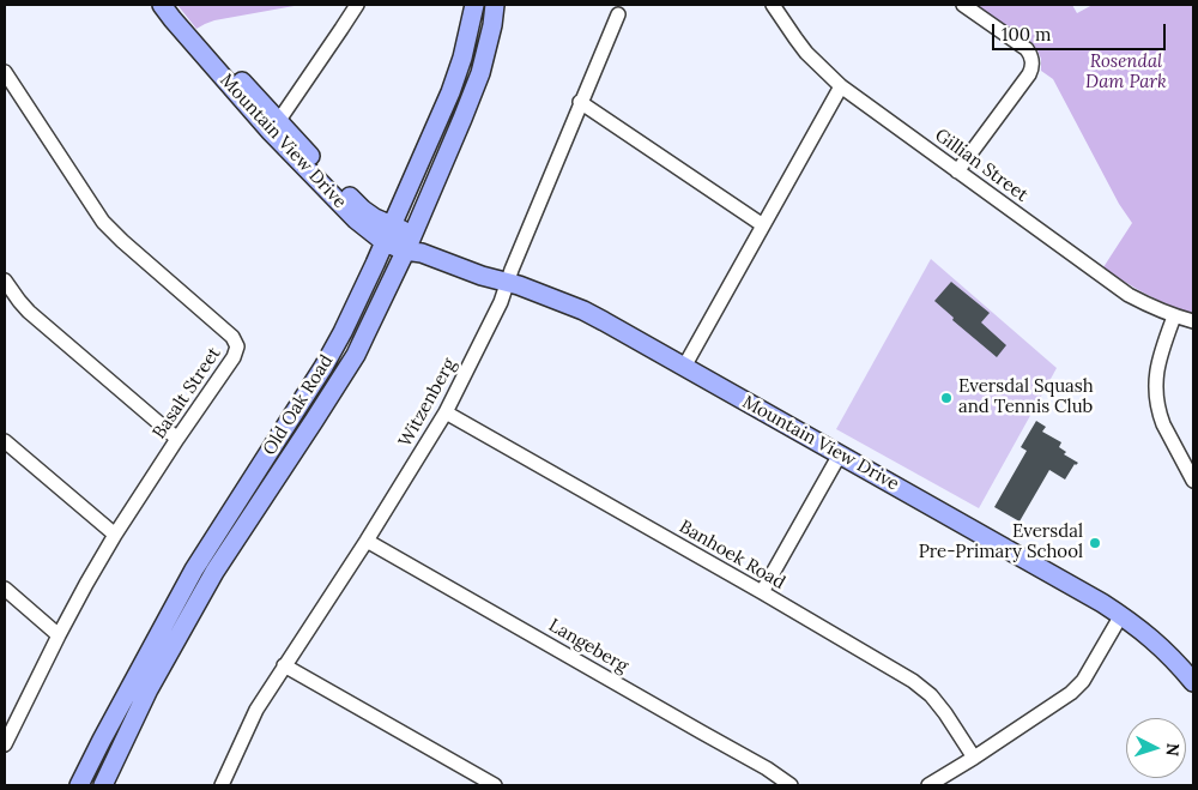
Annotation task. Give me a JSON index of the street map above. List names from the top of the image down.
{
  "streets": {
    "main road": ["Mountain View Drive", "Old Oak Road"],
    "street": [
      "Gillian Street",
      "Basalt Street",
      "Witzenberg",
      "Banhoek Road",
      "Langeberg"
    ]
  },
  "crossings": [
    ["Mountain View Drive", "Witzenberg"],
    ["Mountain View Drive", "Old Oak Road"],
    ["Witzenberg", "Banhoek Road"],
    ["Witzenberg", "Langeberg"]
  ],
  "parks": ["Rosendal Dam Park"],
  "places": ["Eversdal Squash and Tennis Club", "Eversdal Pre-Primary School"],
  "scale_bar": "100 m",
  "north": "right"
}
